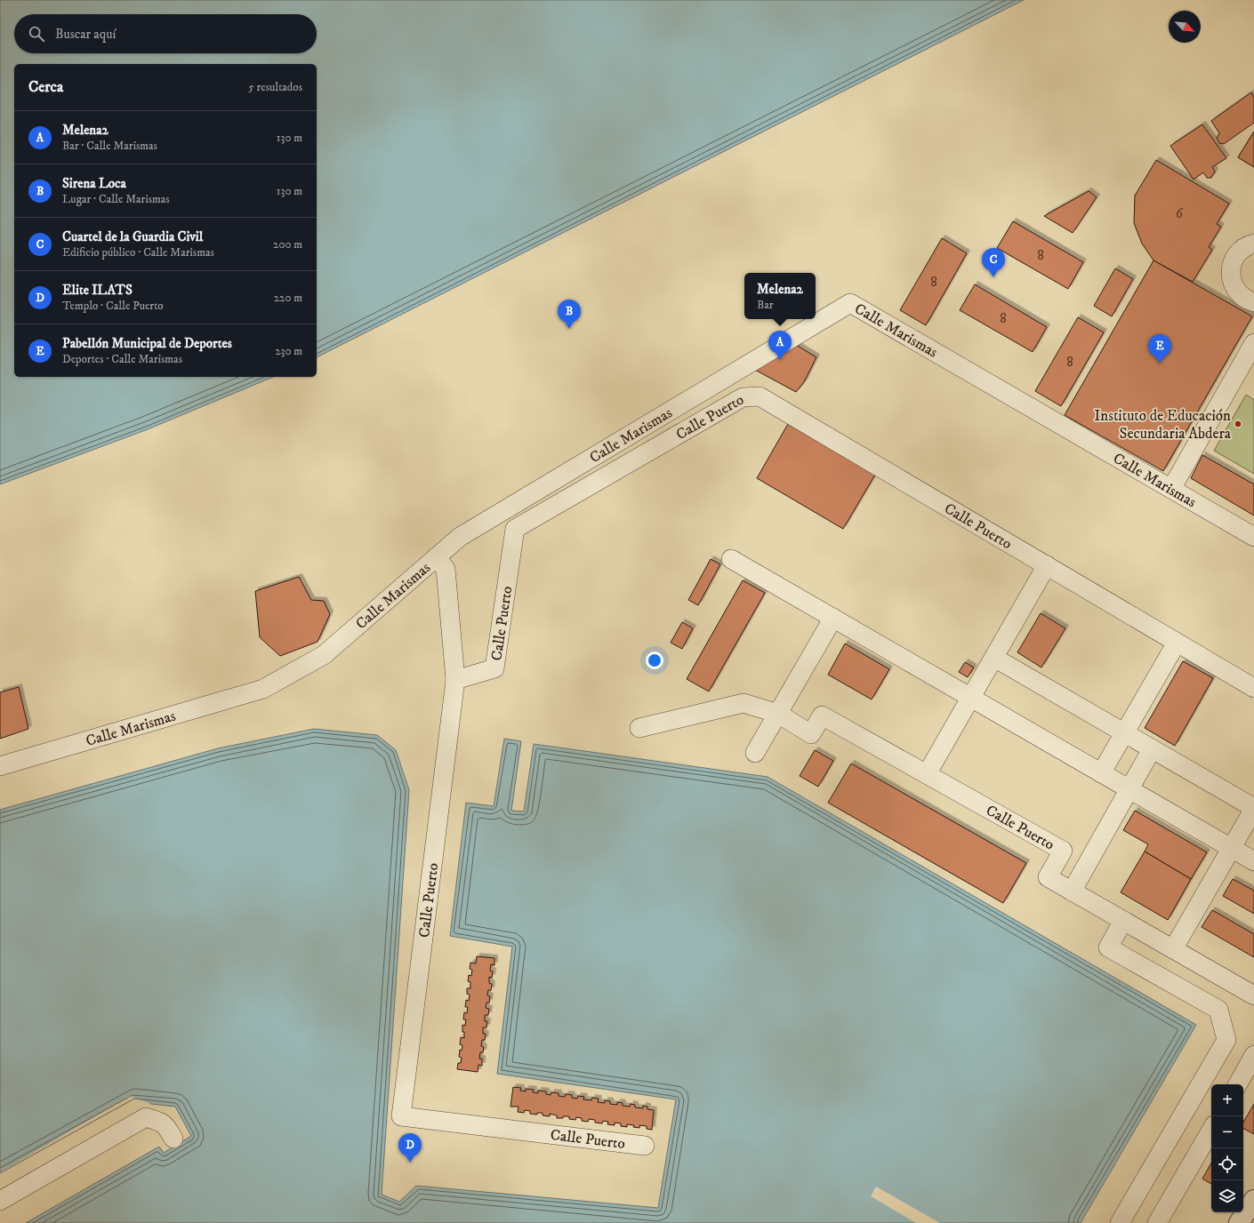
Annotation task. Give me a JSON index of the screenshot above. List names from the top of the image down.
{
  "streets": {
    "street": ["Calle Marismas", "Calle Puerto"]
  },
  "places": ["Instituto de Educación Secundaria Abdera"],
  "house_numbers": [
    "6",
    "8",
    "8",
    "8",
    "8"
  ],
  "north": "bottom right",
  "page": {
    "search": "Buscar aquí",
    "heading": ["Cerca", "5 resultados"],
    "list": [
      {
        "mark": "A",
        "name": "Melena2",
        "note": "Bar · Calle Marismas",
        "value": "130 m"
      },
      {
        "mark": "B",
        "name": "Sirena Loca",
        "note": "Lugar · Calle Marismas",
        "value": "130 m"
      },
      {
        "mark": "C",
        "name": "Cuartel de la Guardia Civil",
        "note": "Edificio público · Calle Marismas",
        "value": "200 m"
      },
      {
        "mark": "D",
        "name": "Elite ILATS",
        "note": "Templo · Calle Puerto",
        "value": "220 m"
      },
      {
        "mark": "E",
        "name": "Pabellón Municipal de Deportes",
        "note": "Deportes · Calle Marismas",
        "value": "230 m"
      }
    ],
    "pins": [
      "C",
      "B",
      "A",
      "E",
      "D"
    ],
    "popup": ["Melena2", "Bar"],
    "map_buttons": ["+", "−"]
  }
}
